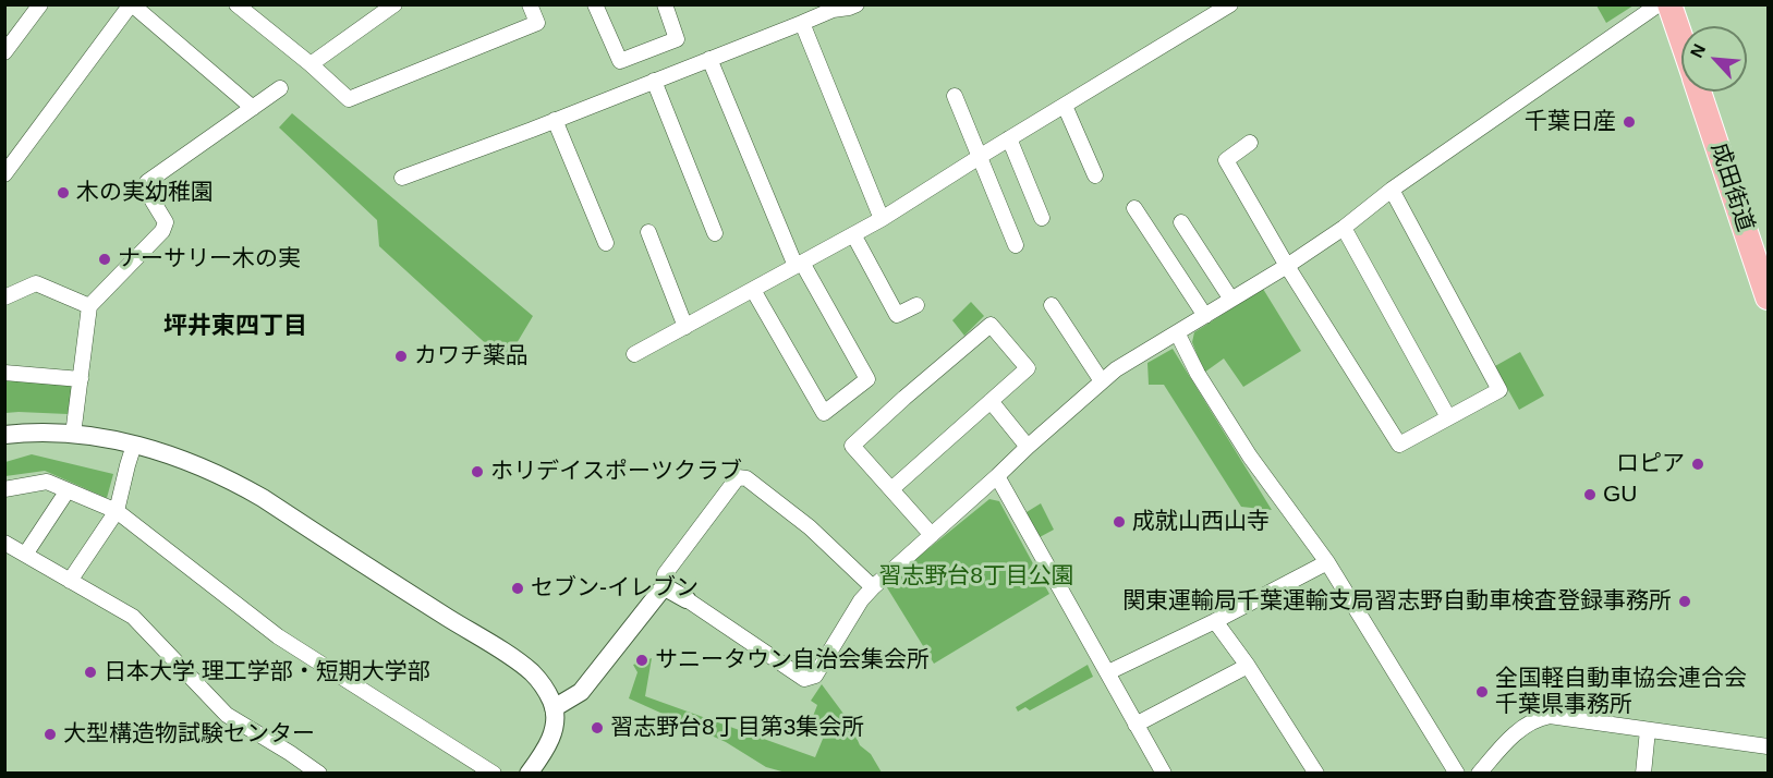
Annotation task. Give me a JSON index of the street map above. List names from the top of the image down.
{
  "streets": {
    "highway": ["成田街道"]
  },
  "districts": ["坪井東四丁目"],
  "parks": ["習志野台8丁目公園"],
  "places": [
    "千葉日産",
    "木の実幼稚園",
    "ナーサリー木の実",
    "カワチ薬品",
    "ロピア",
    "ホリデイスポーツクラブ",
    "GU",
    "成就山西山寺",
    "セブン-イレブン",
    "関東運輸局千葉運輸支局習志野自動車検査登録事務所",
    "サニータウン自治会集会所",
    "日本大学 理工学部・短期大学部",
    "全国軽自動車協会連合会 千葉県事務所",
    "習志野台8丁目第3集会所",
    "大型構造物試験センター"
  ],
  "north": "top left"
}
